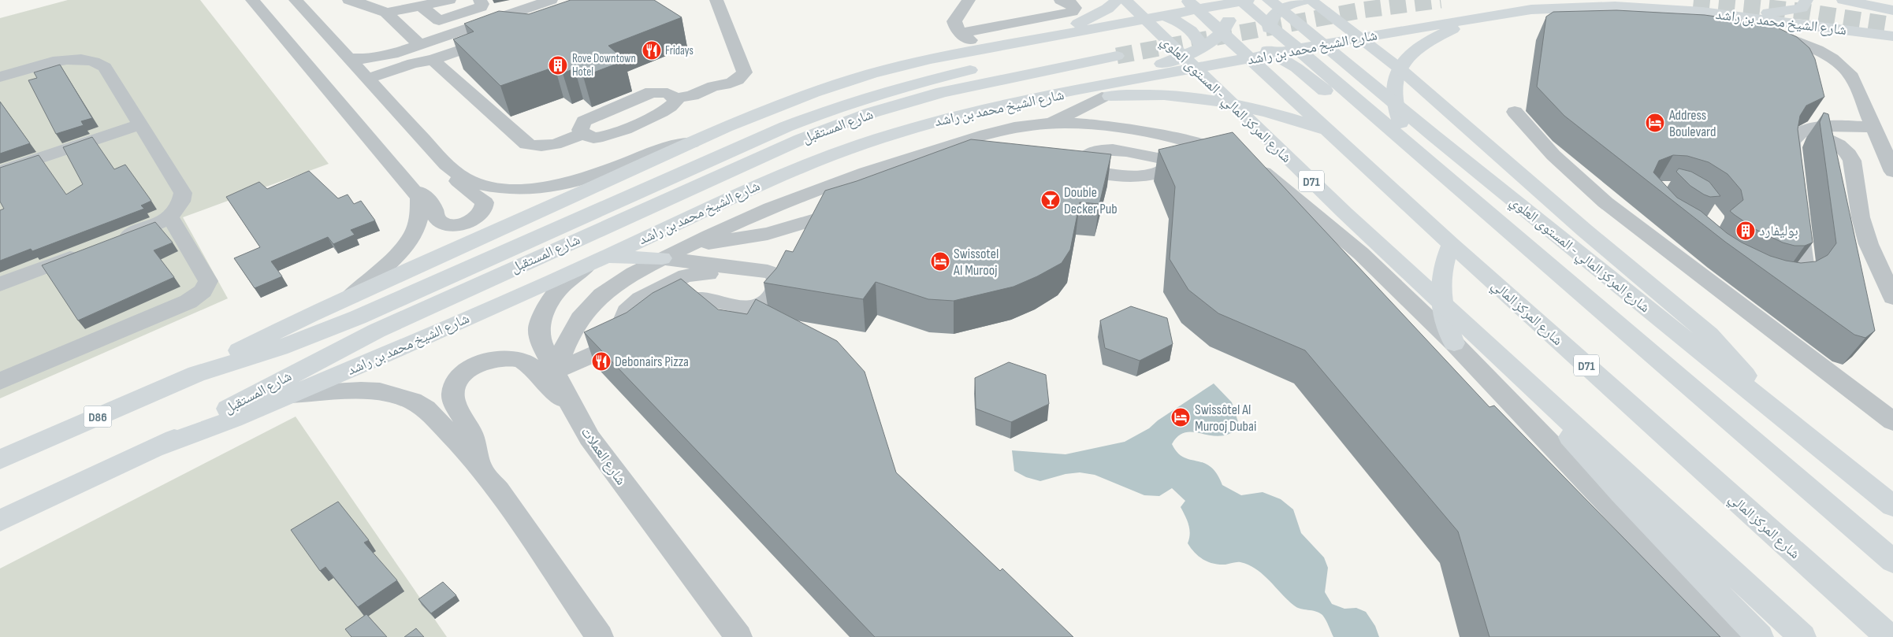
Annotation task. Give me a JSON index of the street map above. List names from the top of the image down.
{
  "streets": {
    "main road": [
      "شارع الشيخ محمد بن راشد",
      "شارع المركز المالي - المستوى العلوي",
      "شارع المستقبل",
      "D71",
      "شارع المركز المالي",
      "D86"
    ],
    "street": ["شارع العملات"]
  },
  "crossings": [
    ["شارع الشيخ محمد بن راشد", "شارع المستقبل"],
    ["شارع الشيخ محمد بن راشد", "شارع المركز المالي"],
    ["شارع الشيخ محمد بن راشد", "شارع العملات"]
  ],
  "places": {
    "restaurant": ["Fridays", "Debonairs Pizza"],
    "building": ["Rove Downtown Hotel", "بوليفارد"],
    "hotel": ["Address Boulevard", "Swissotel Al Murooj", "Swissôtel Al Murooj Dubai"],
    "bar": ["Double Decker Pub"]
  }
}
